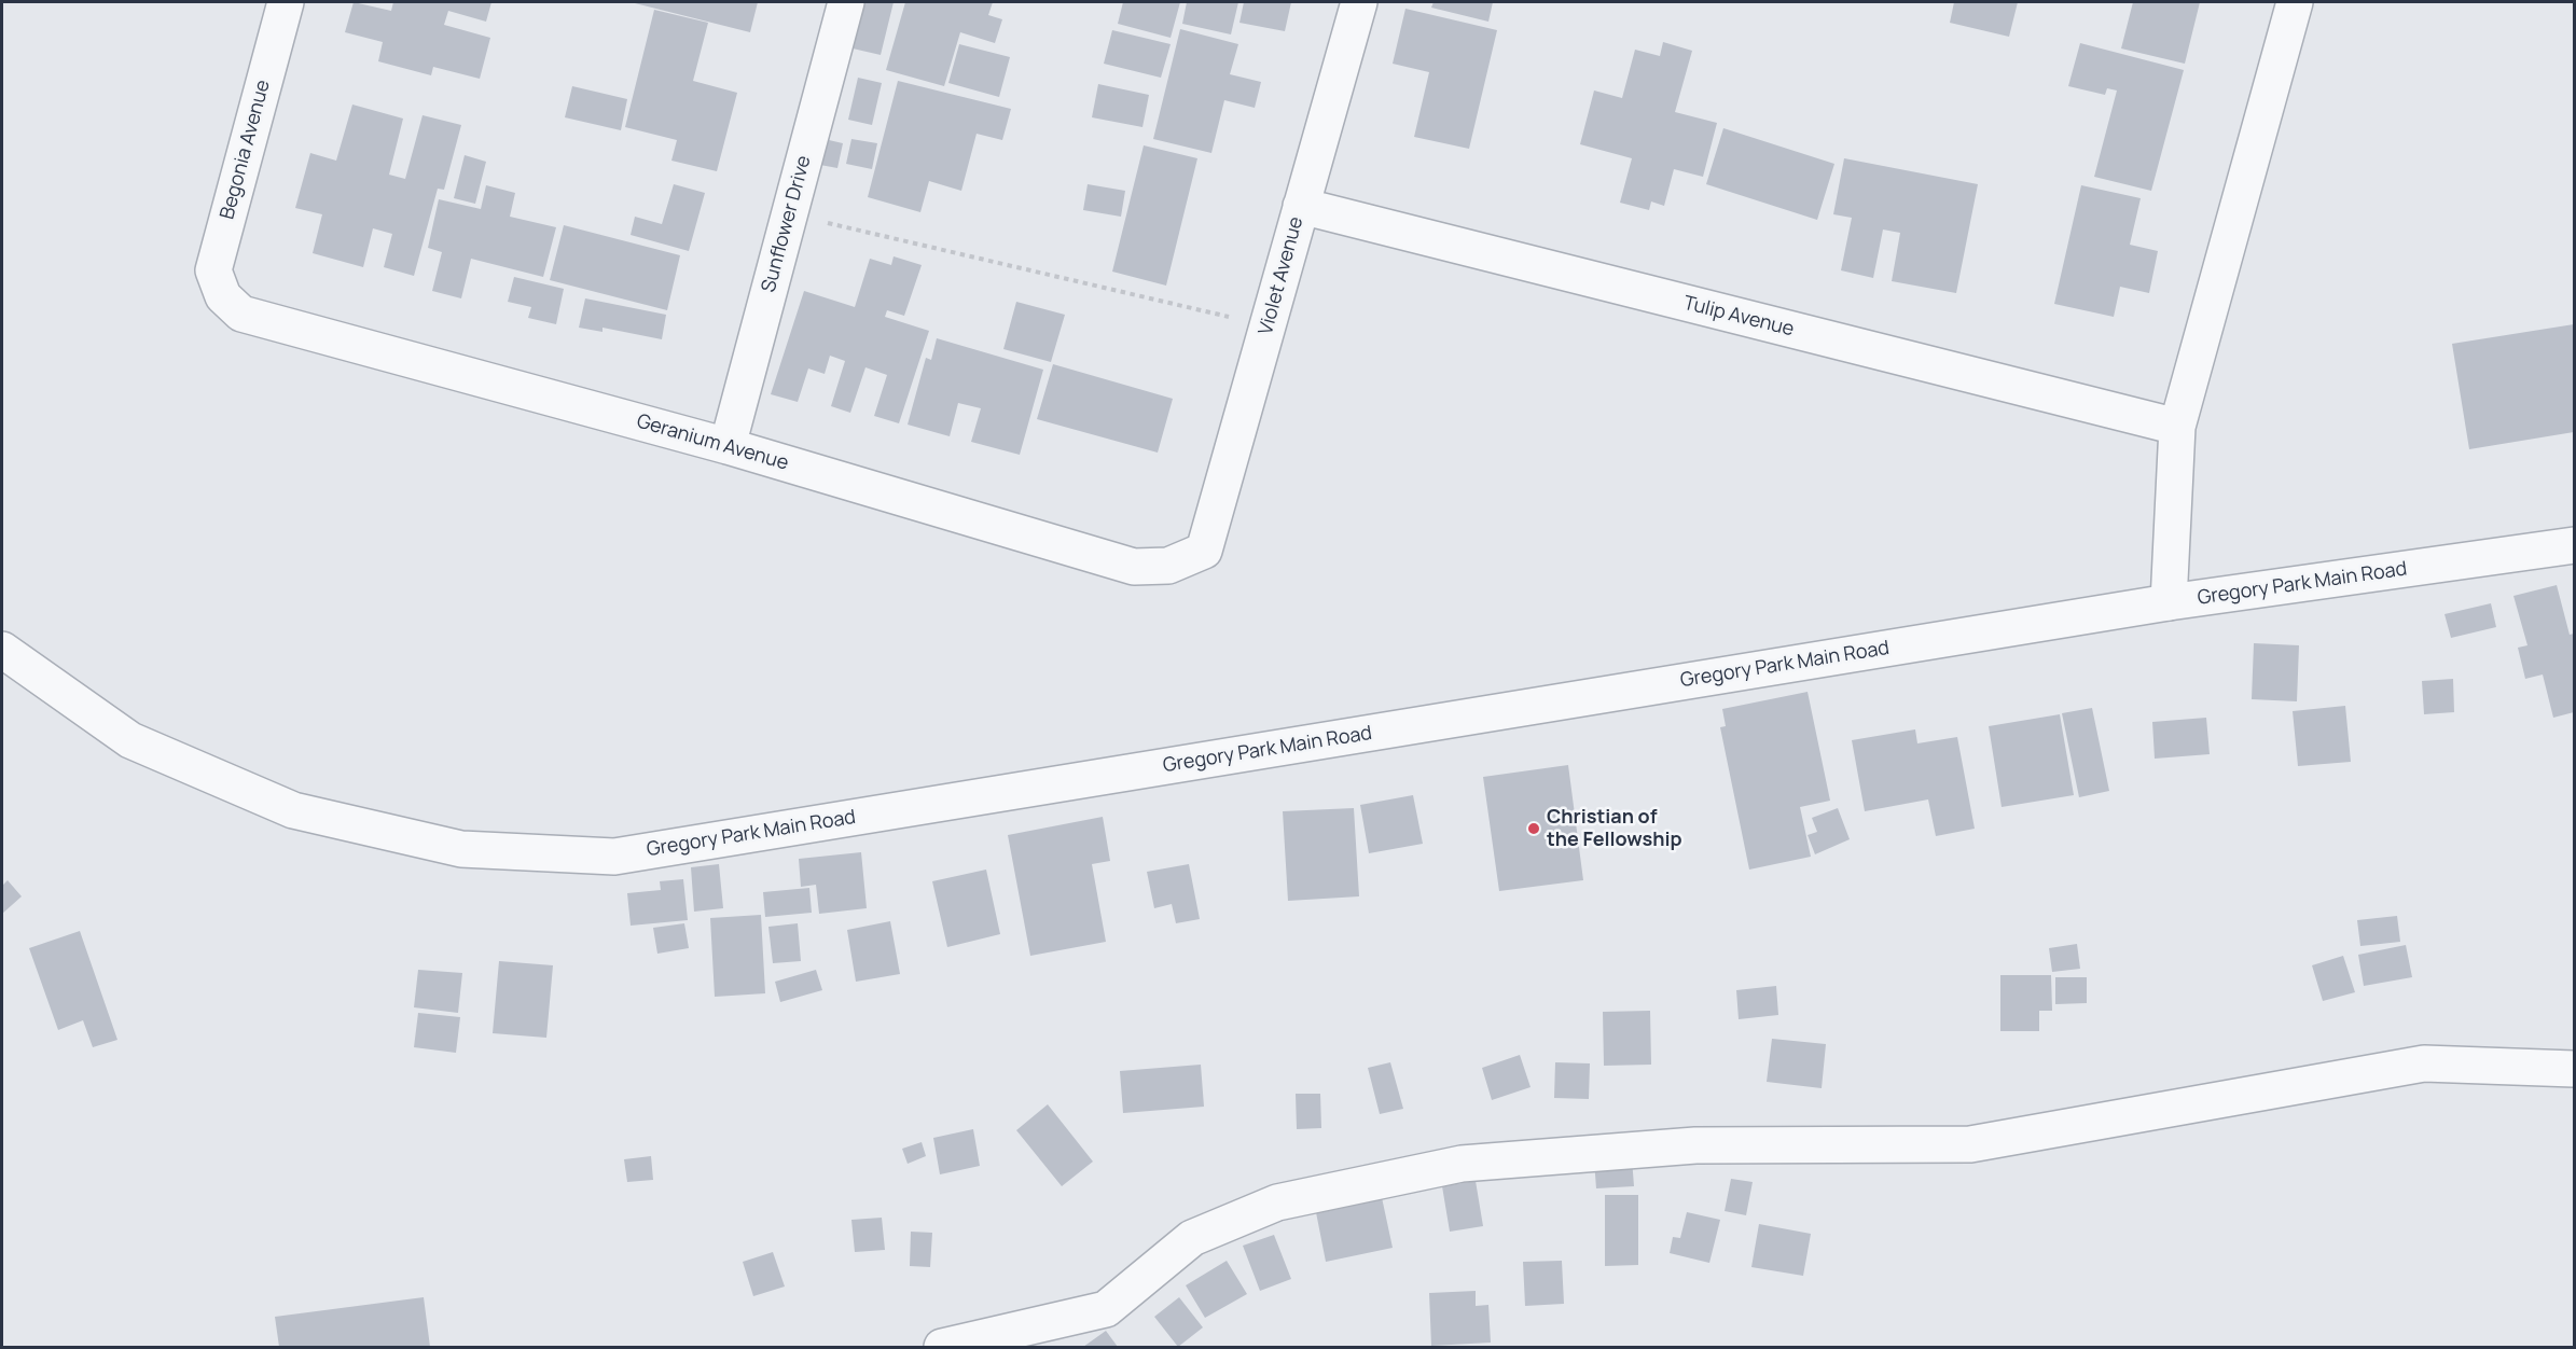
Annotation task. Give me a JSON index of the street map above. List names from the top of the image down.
{
  "streets": {
    "street": [
      "Begonia Avenue",
      "Sunflower Drive",
      "Violet Avenue",
      "Tulip Avenue",
      "Geranium Avenue",
      "Gregory Park Main Road"
    ]
  },
  "crossings": [
    ["Begonia Avenue", "Geranium Avenue"],
    ["Sunflower Drive", "Geranium Avenue"],
    ["Violet Avenue", "Tulip Avenue"],
    ["Violet Avenue", "Geranium Avenue"]
  ],
  "places": ["Christian of the Fellowship"]
}
